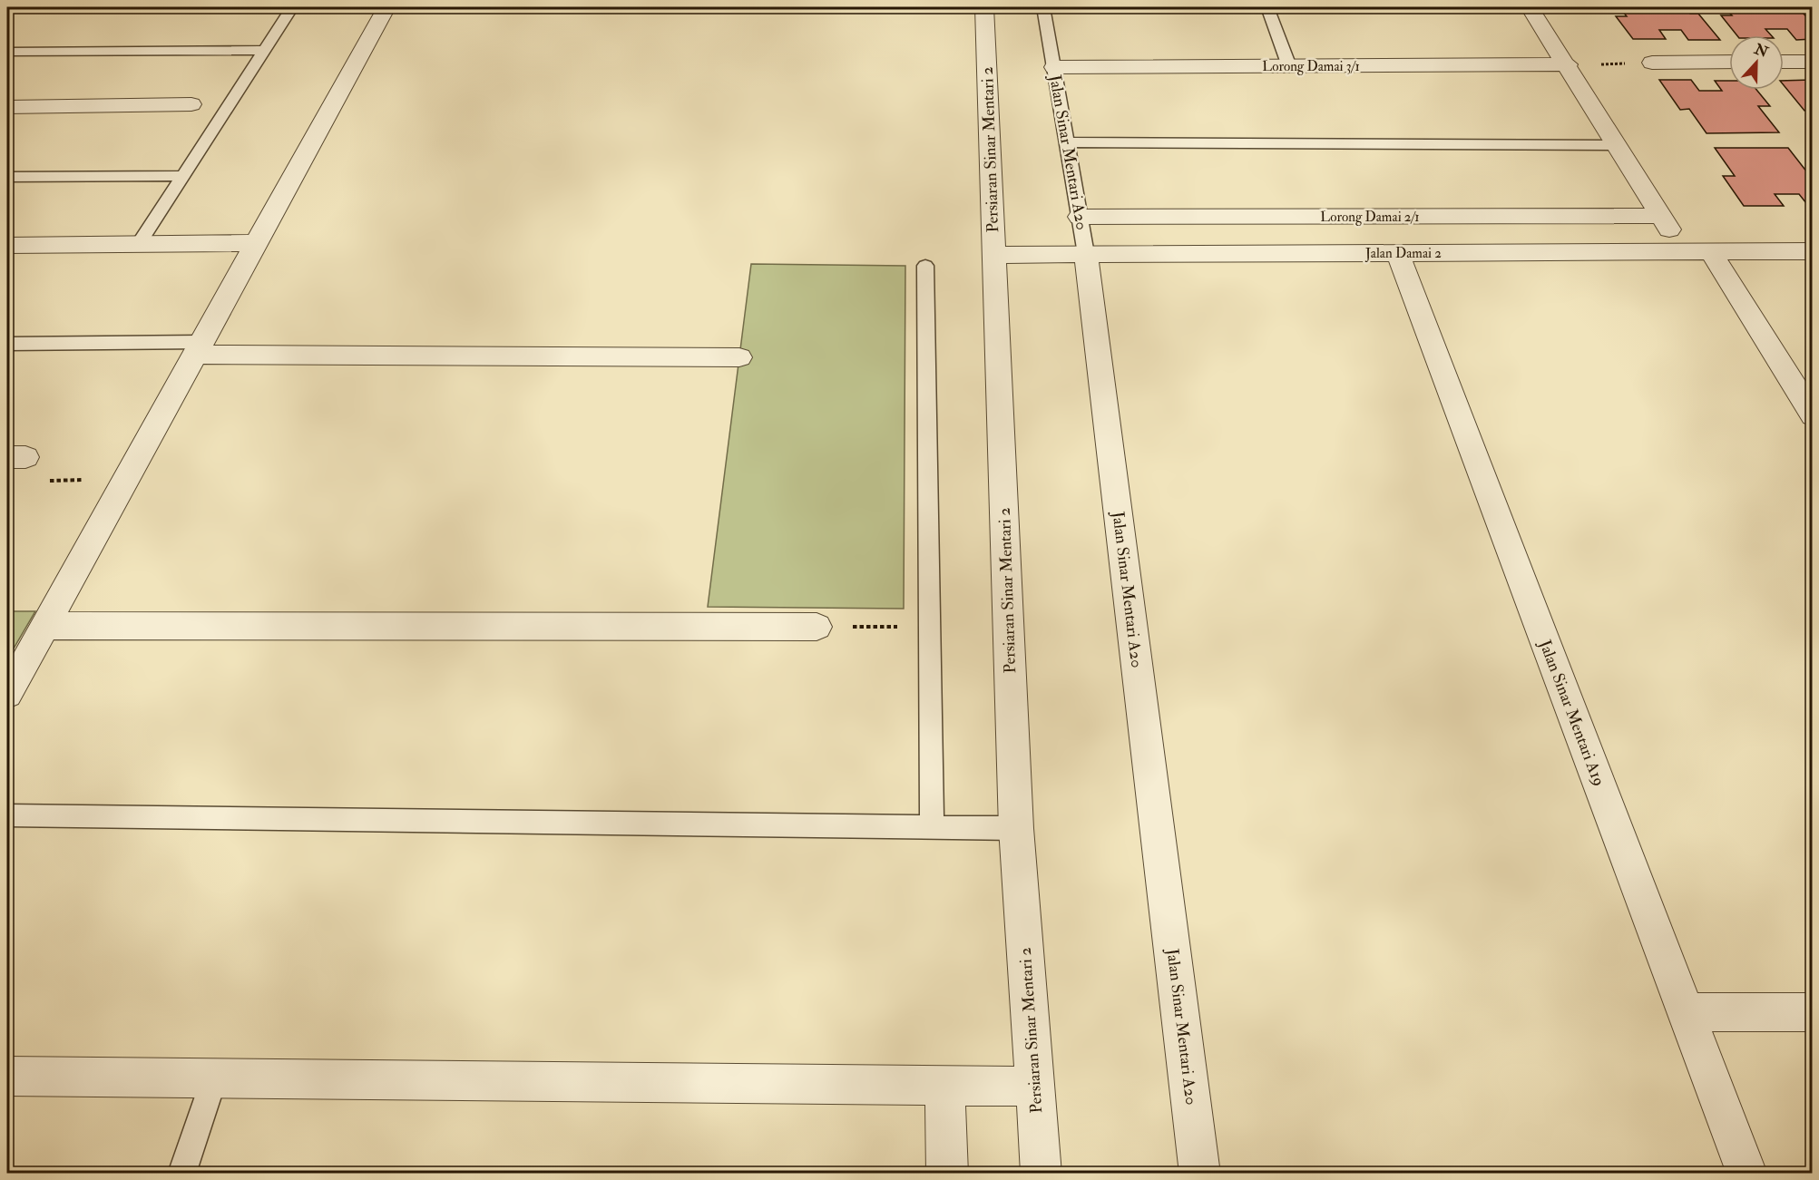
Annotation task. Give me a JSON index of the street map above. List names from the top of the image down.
{
  "streets": {
    "street": [
      "Lorong Damai 3/1",
      "Persiaran Sinar Mentari 2",
      "Jalan Sinar Mentari A20",
      "Lorong Damai 2/1",
      "Jalan Damai 2",
      "Jalan Sinar Mentari A19"
    ]
  },
  "crossings": [
    ["Lorong Damai 3/1", "Jalan Sinar Mentari A20"],
    ["Persiaran Sinar Mentari 2", "Jalan Damai 2"],
    ["Jalan Sinar Mentari A20", "Lorong Damai 2/1"],
    ["Jalan Sinar Mentari A20", "Jalan Damai 2"],
    ["Jalan Damai 2", "Jalan Sinar Mentari A19"]
  ],
  "north": "top"
}
